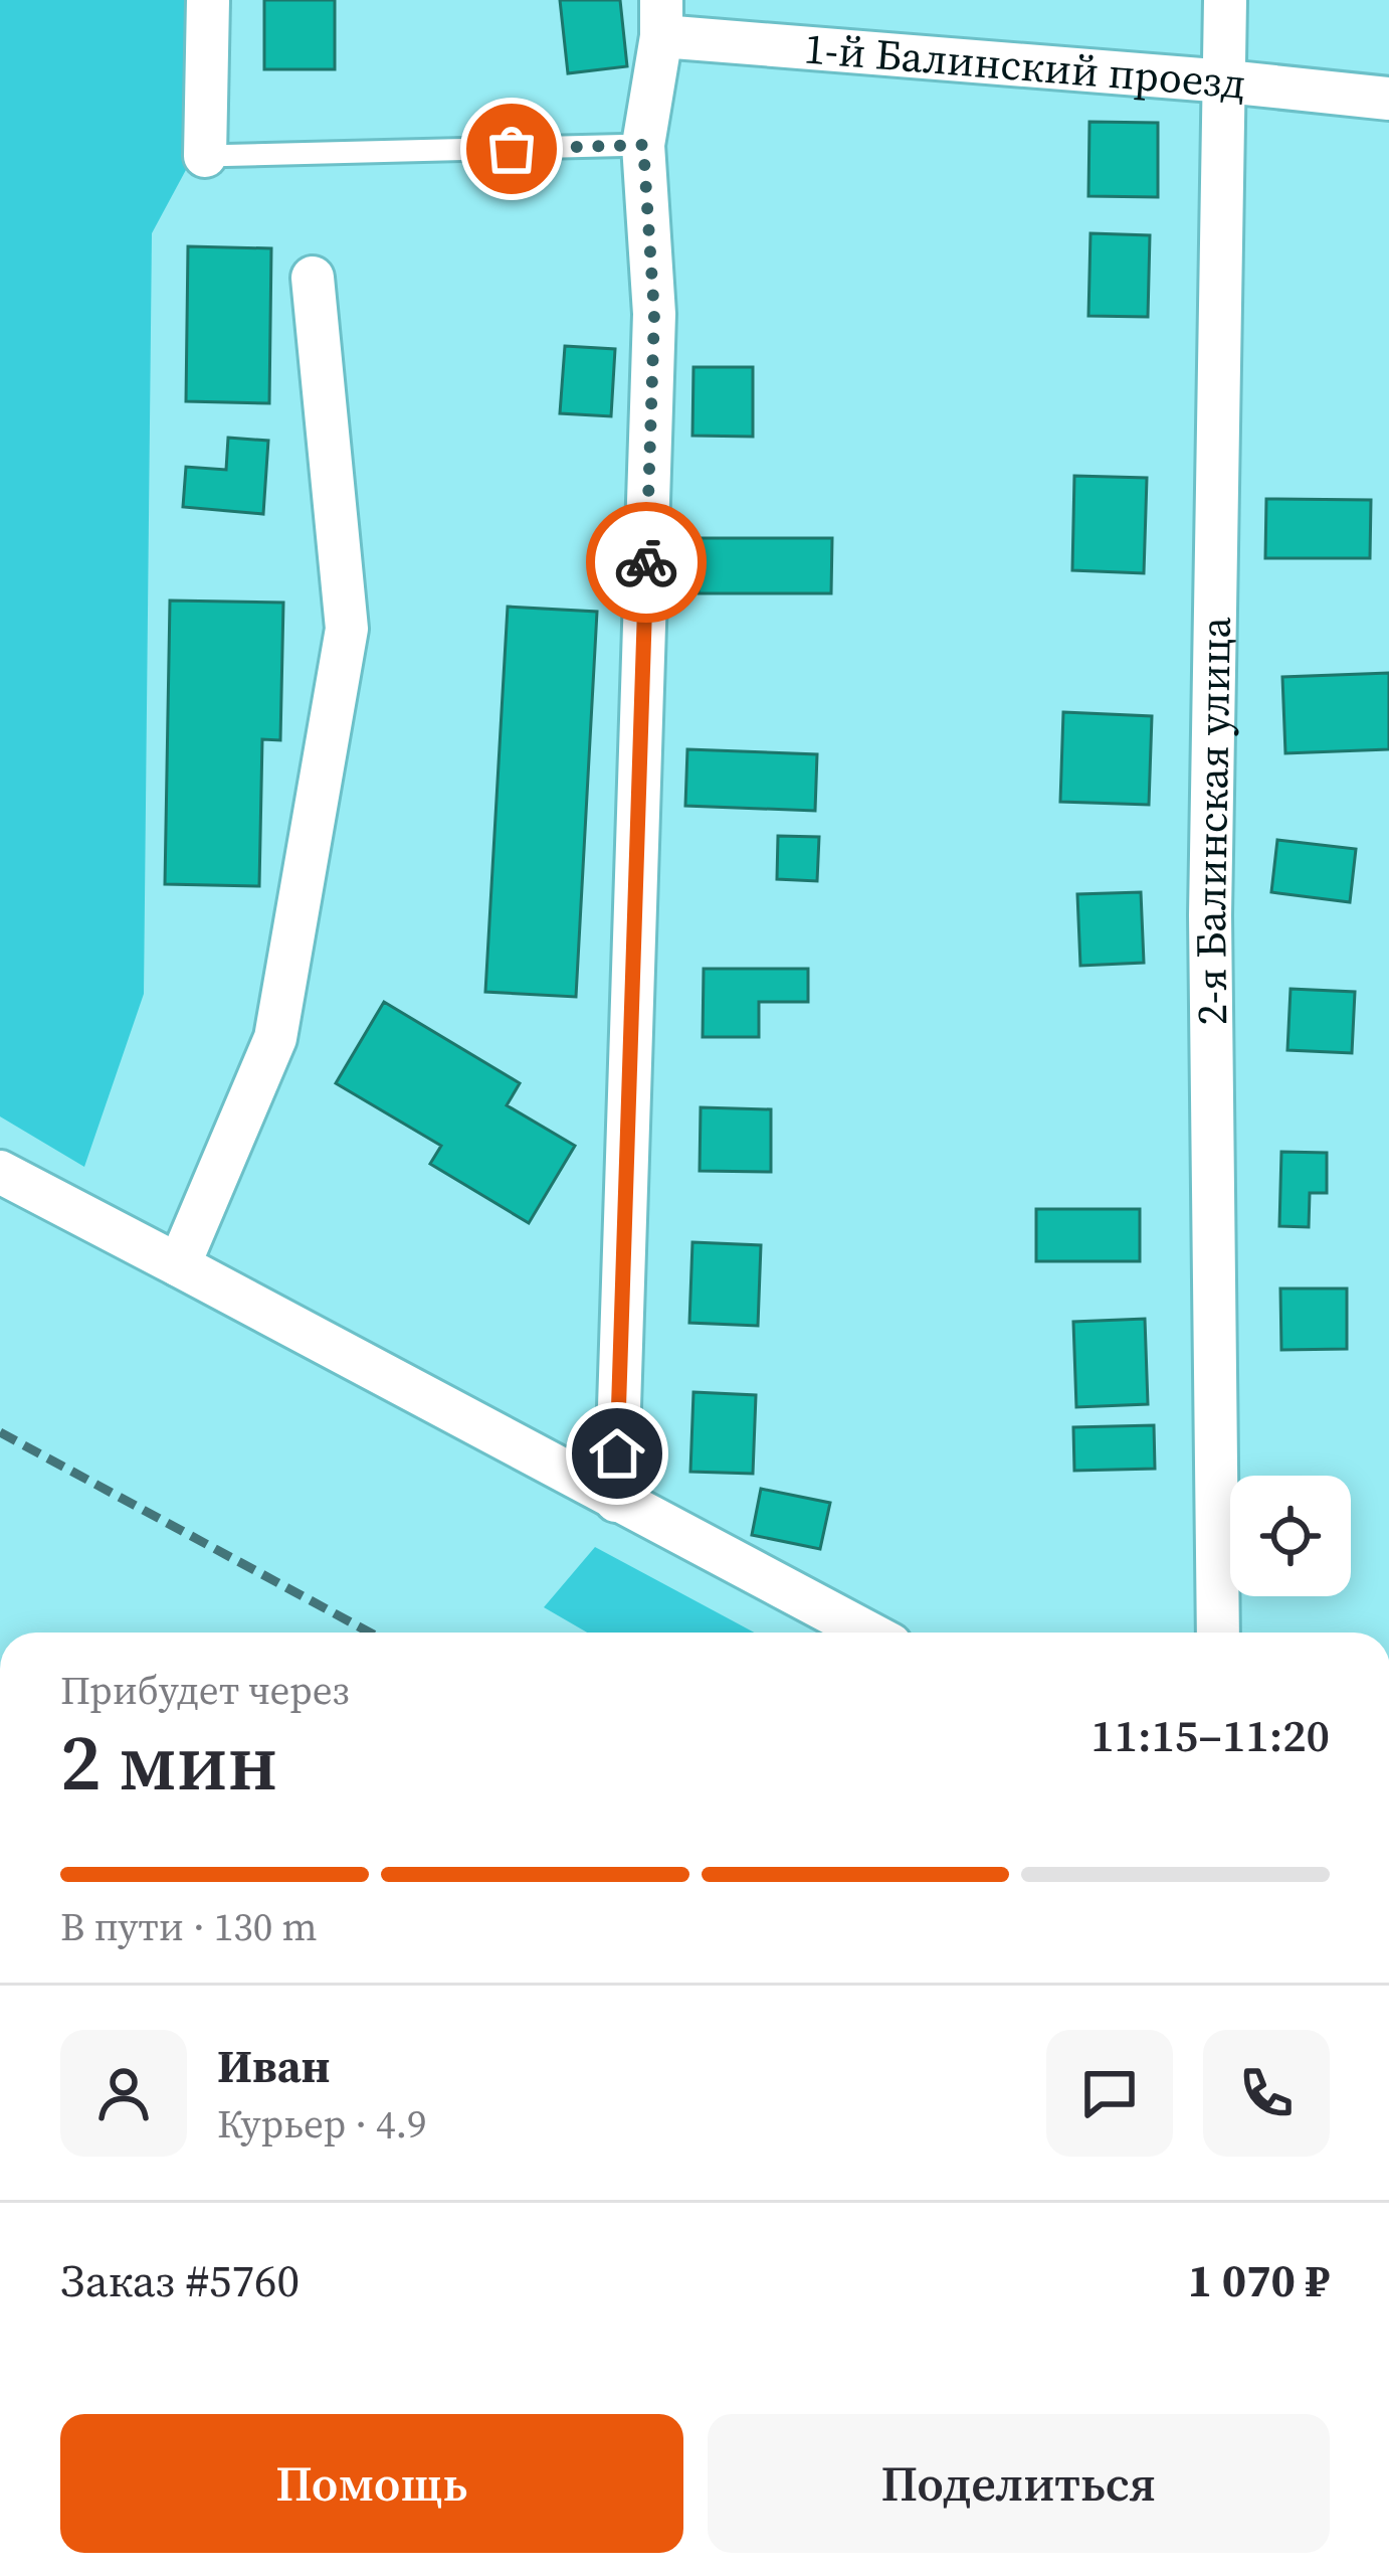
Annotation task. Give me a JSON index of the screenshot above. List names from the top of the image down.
{
  "streets": {
    "street": ["1-й Балинский проезд", "2-я Балинская улица"]
  },
  "crossings": [
    ["1-й Балинский проезд", "2-я Балинская улица"]
  ],
  "page": {
    "heading": ["2 мин", "Прибудет через", "11:15–11:20"],
    "panel": [
      "Иван",
      "Курьер · 4.9",
      "Заказ #5760",
      "1 070 ₽"
    ],
    "bar": "В пути · 130 m",
    "buttons": ["Помощь", "Поделиться"]
  }
}
